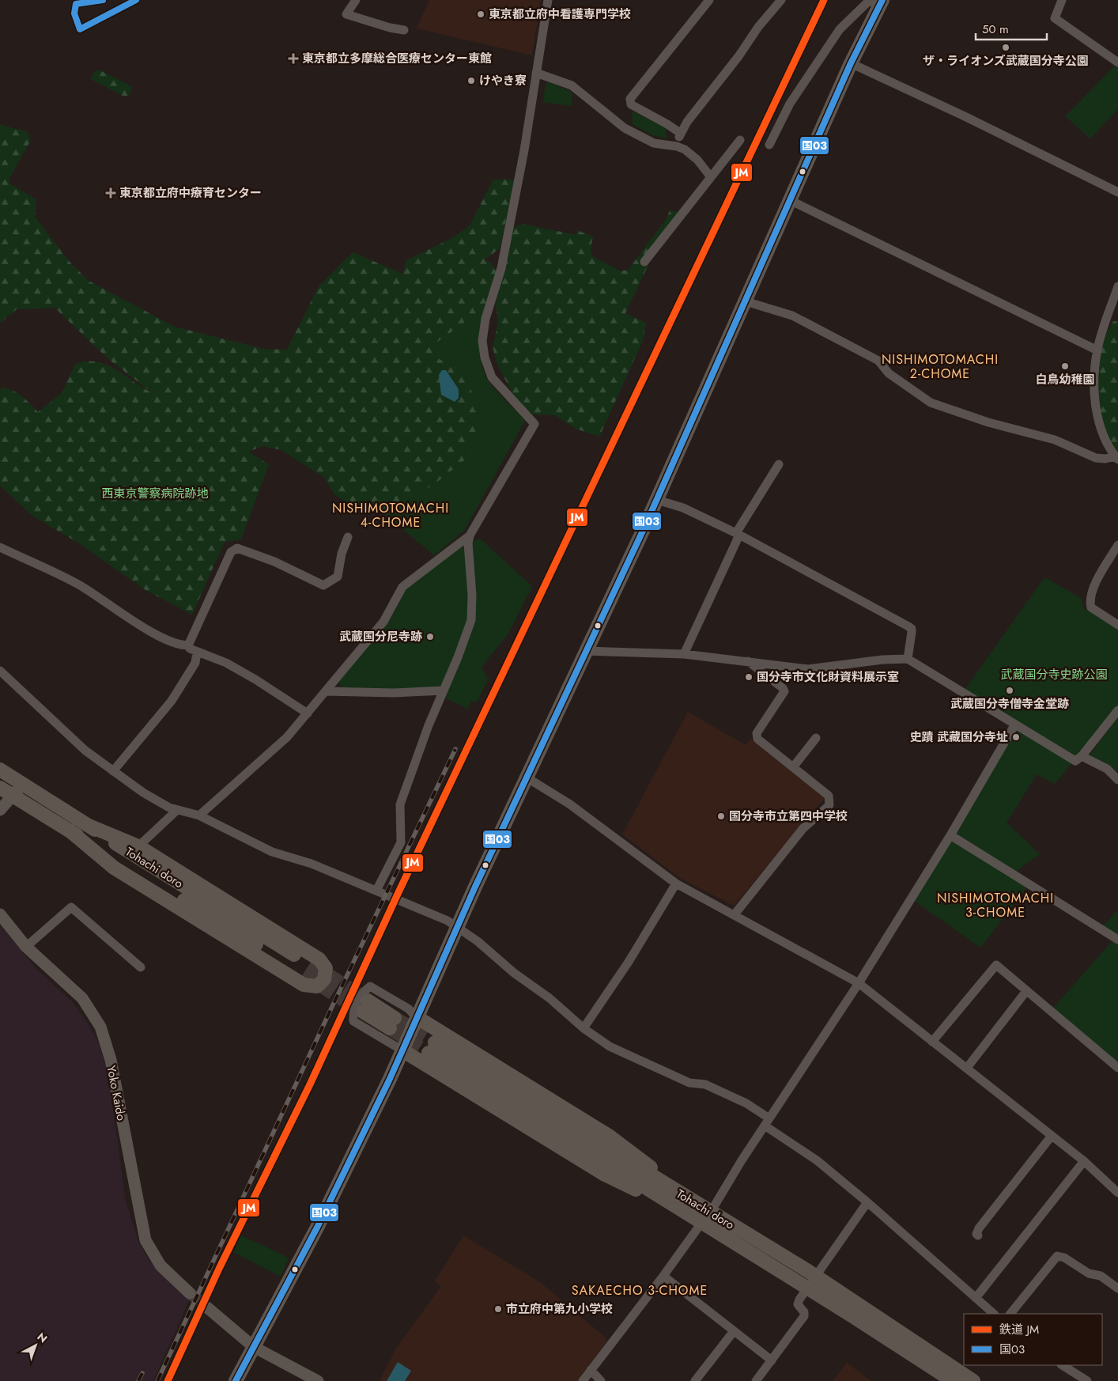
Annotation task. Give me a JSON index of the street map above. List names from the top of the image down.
{
  "streets": {
    "main road": ["Tohachi doro"],
    "street": ["Yoko Kaido"]
  },
  "districts": [
    "NISHIMOTOMACHI 2-CHOME",
    "NISHIMOTOMACHI 4-CHOME",
    "NISHIMOTOMACHI 3-CHOME",
    "SAKAECHO 3-CHOME"
  ],
  "parks": ["西東京警察病院跡地", "武蔵国分寺史跡公園"],
  "places": {
    "other": [
      "東京都立府中看護専門学校",
      "ザ・ライオンズ武蔵国分寺公園",
      "けやき寮",
      "白鳥幼稚園",
      "武蔵国分尼寺跡",
      "国分寺市文化財資料展示室",
      "武蔵国分寺僧寺金堂跡",
      "史蹟 武藏国分寺址",
      "国分寺市立第四中学校",
      "市立府中第九小学校"
    ],
    "health": ["東京都立多摩総合医療センター東館", "東京都立府中療育センター"]
  },
  "lines": ["rail line JM", "transit line 国03"],
  "legend": ["鉄道 JM", "国03"],
  "scale_bar": "50 m",
  "north": "top right"
}
